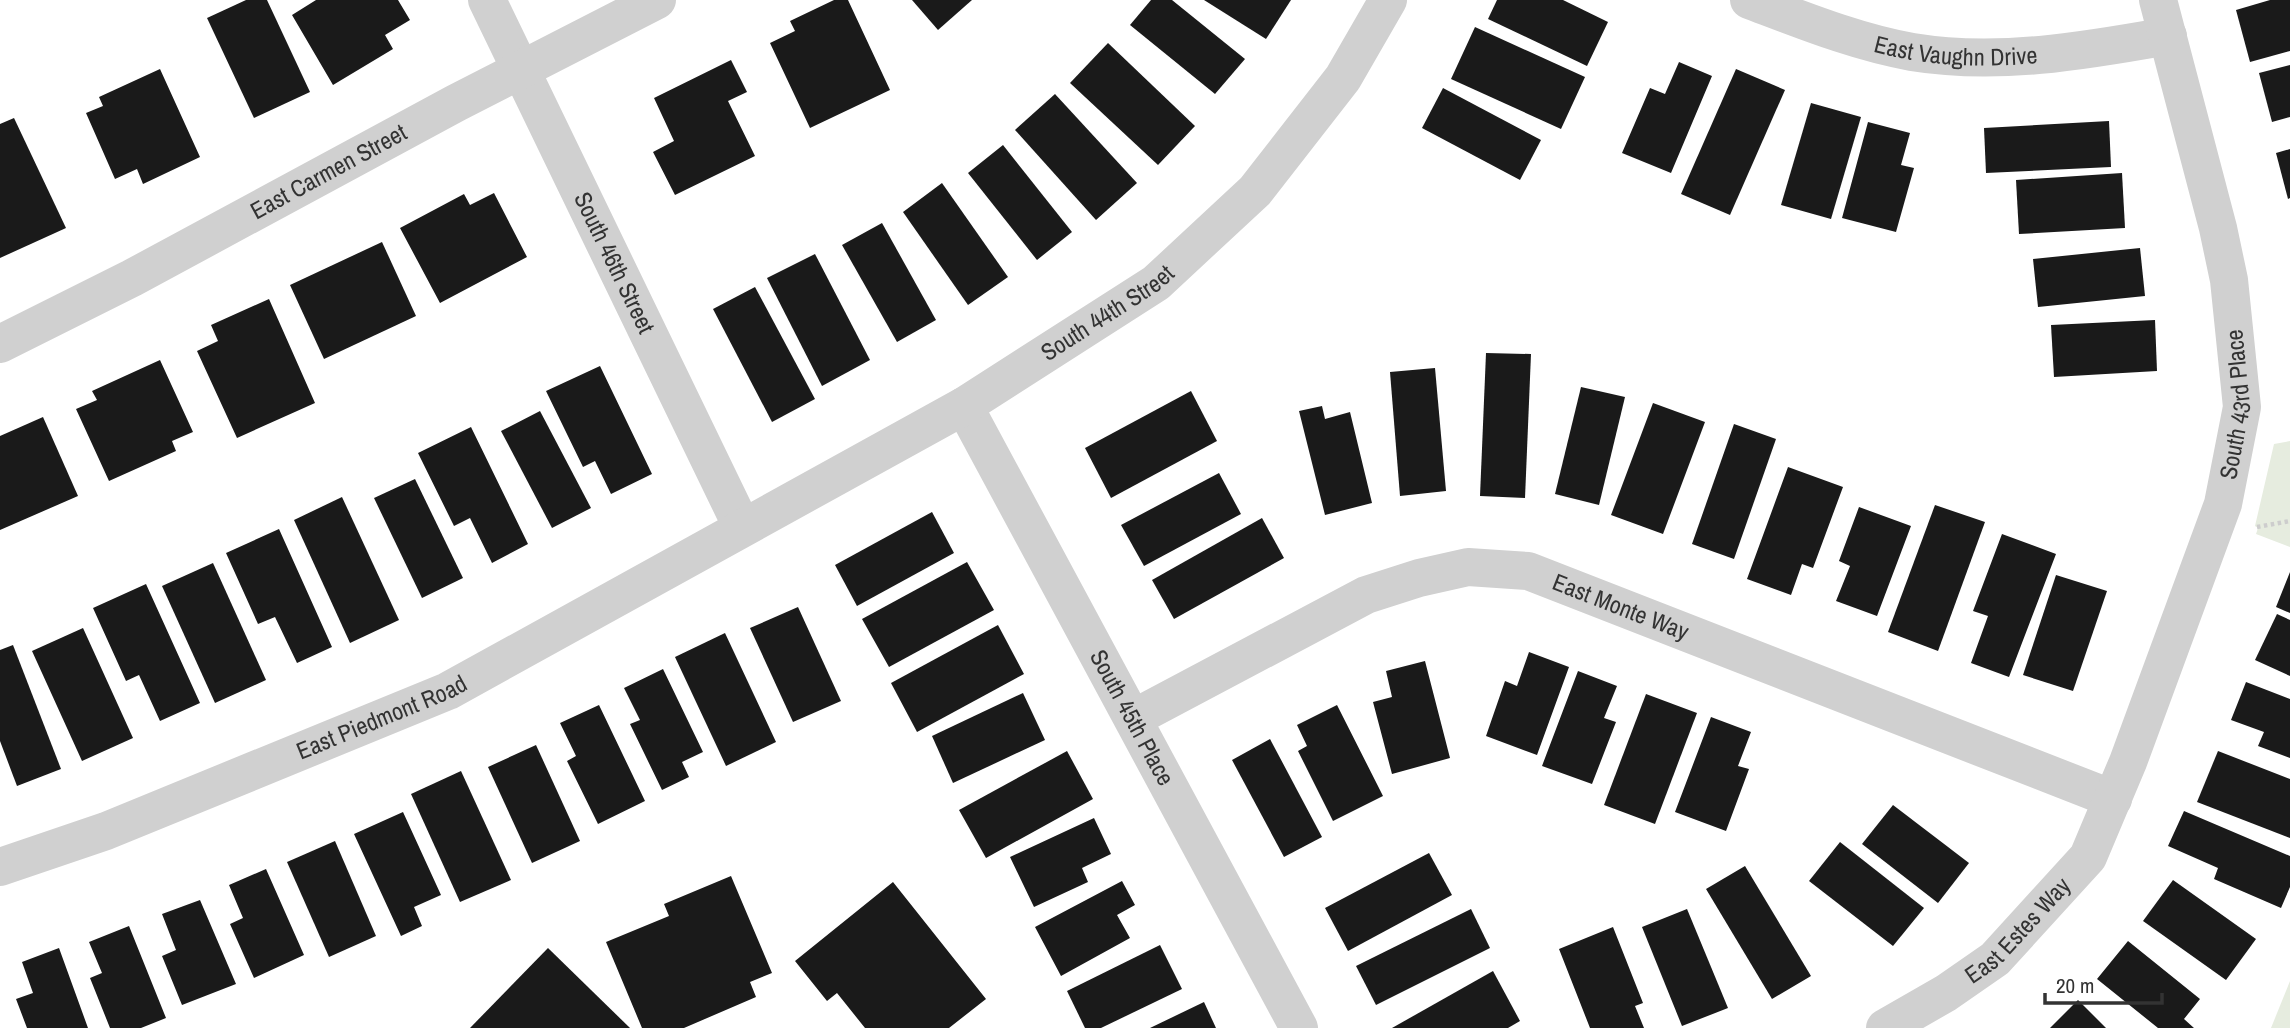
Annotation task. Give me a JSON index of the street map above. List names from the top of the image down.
{
  "streets": {
    "street": [
      "East Vaughn Drive",
      "East Carmen Street",
      "South 46th Street",
      "South 44th Street",
      "South 43rd Place",
      "East Monte Way",
      "South 45th Place",
      "East Piedmont Road",
      "East Estes Way"
    ]
  },
  "crossings": [
    ["East Vaughn Drive", "South 43rd Place"],
    ["East Carmen Street", "South 46th Street"],
    ["South 46th Street", "South 44th Street"],
    ["South 46th Street", "East Piedmont Road"],
    ["South 44th Street", "South 45th Place"],
    ["South 44th Street", "East Piedmont Road"],
    ["South 43rd Place", "East Monte Way"],
    ["South 43rd Place", "East Estes Way"],
    ["East Monte Way", "South 45th Place"],
    ["East Monte Way", "East Estes Way"]
  ],
  "scale_bar": "20 m"
}
